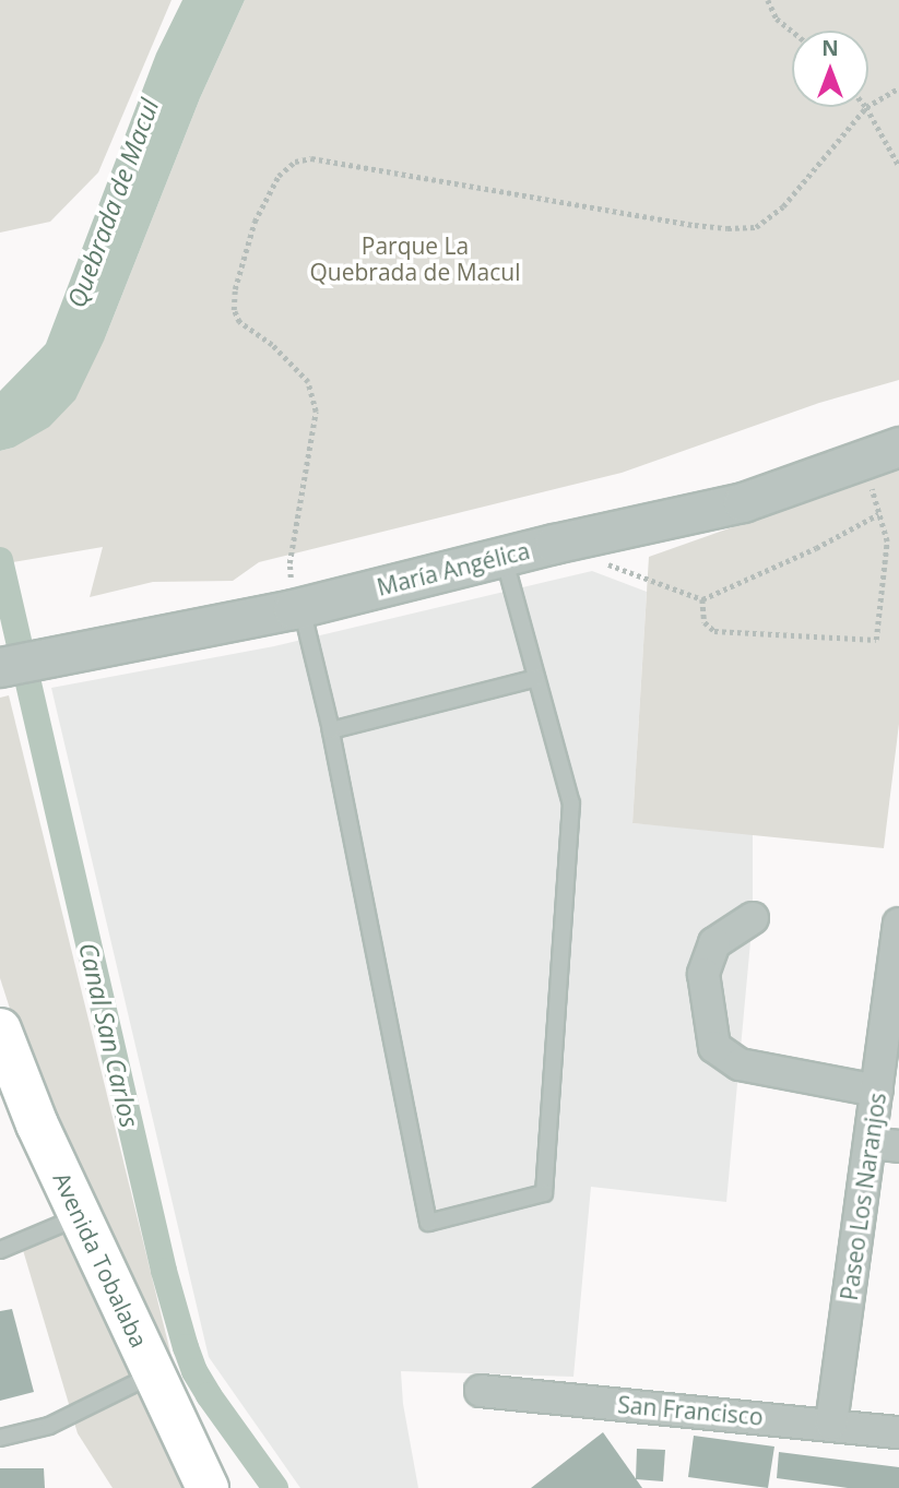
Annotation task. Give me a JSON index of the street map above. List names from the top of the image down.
{
  "streets": {
    "main road": ["Avenida Tobalaba"],
    "street": ["María Angélica", "Paseo Los Naranjos", "San Francisco"]
  },
  "crossings": [
    ["Paseo Los Naranjos", "San Francisco"]
  ],
  "water": ["Quebrada de Macul", "Canal San Carlos"],
  "parks": ["Parque La Quebrada de Macul"],
  "north": "top"
}
